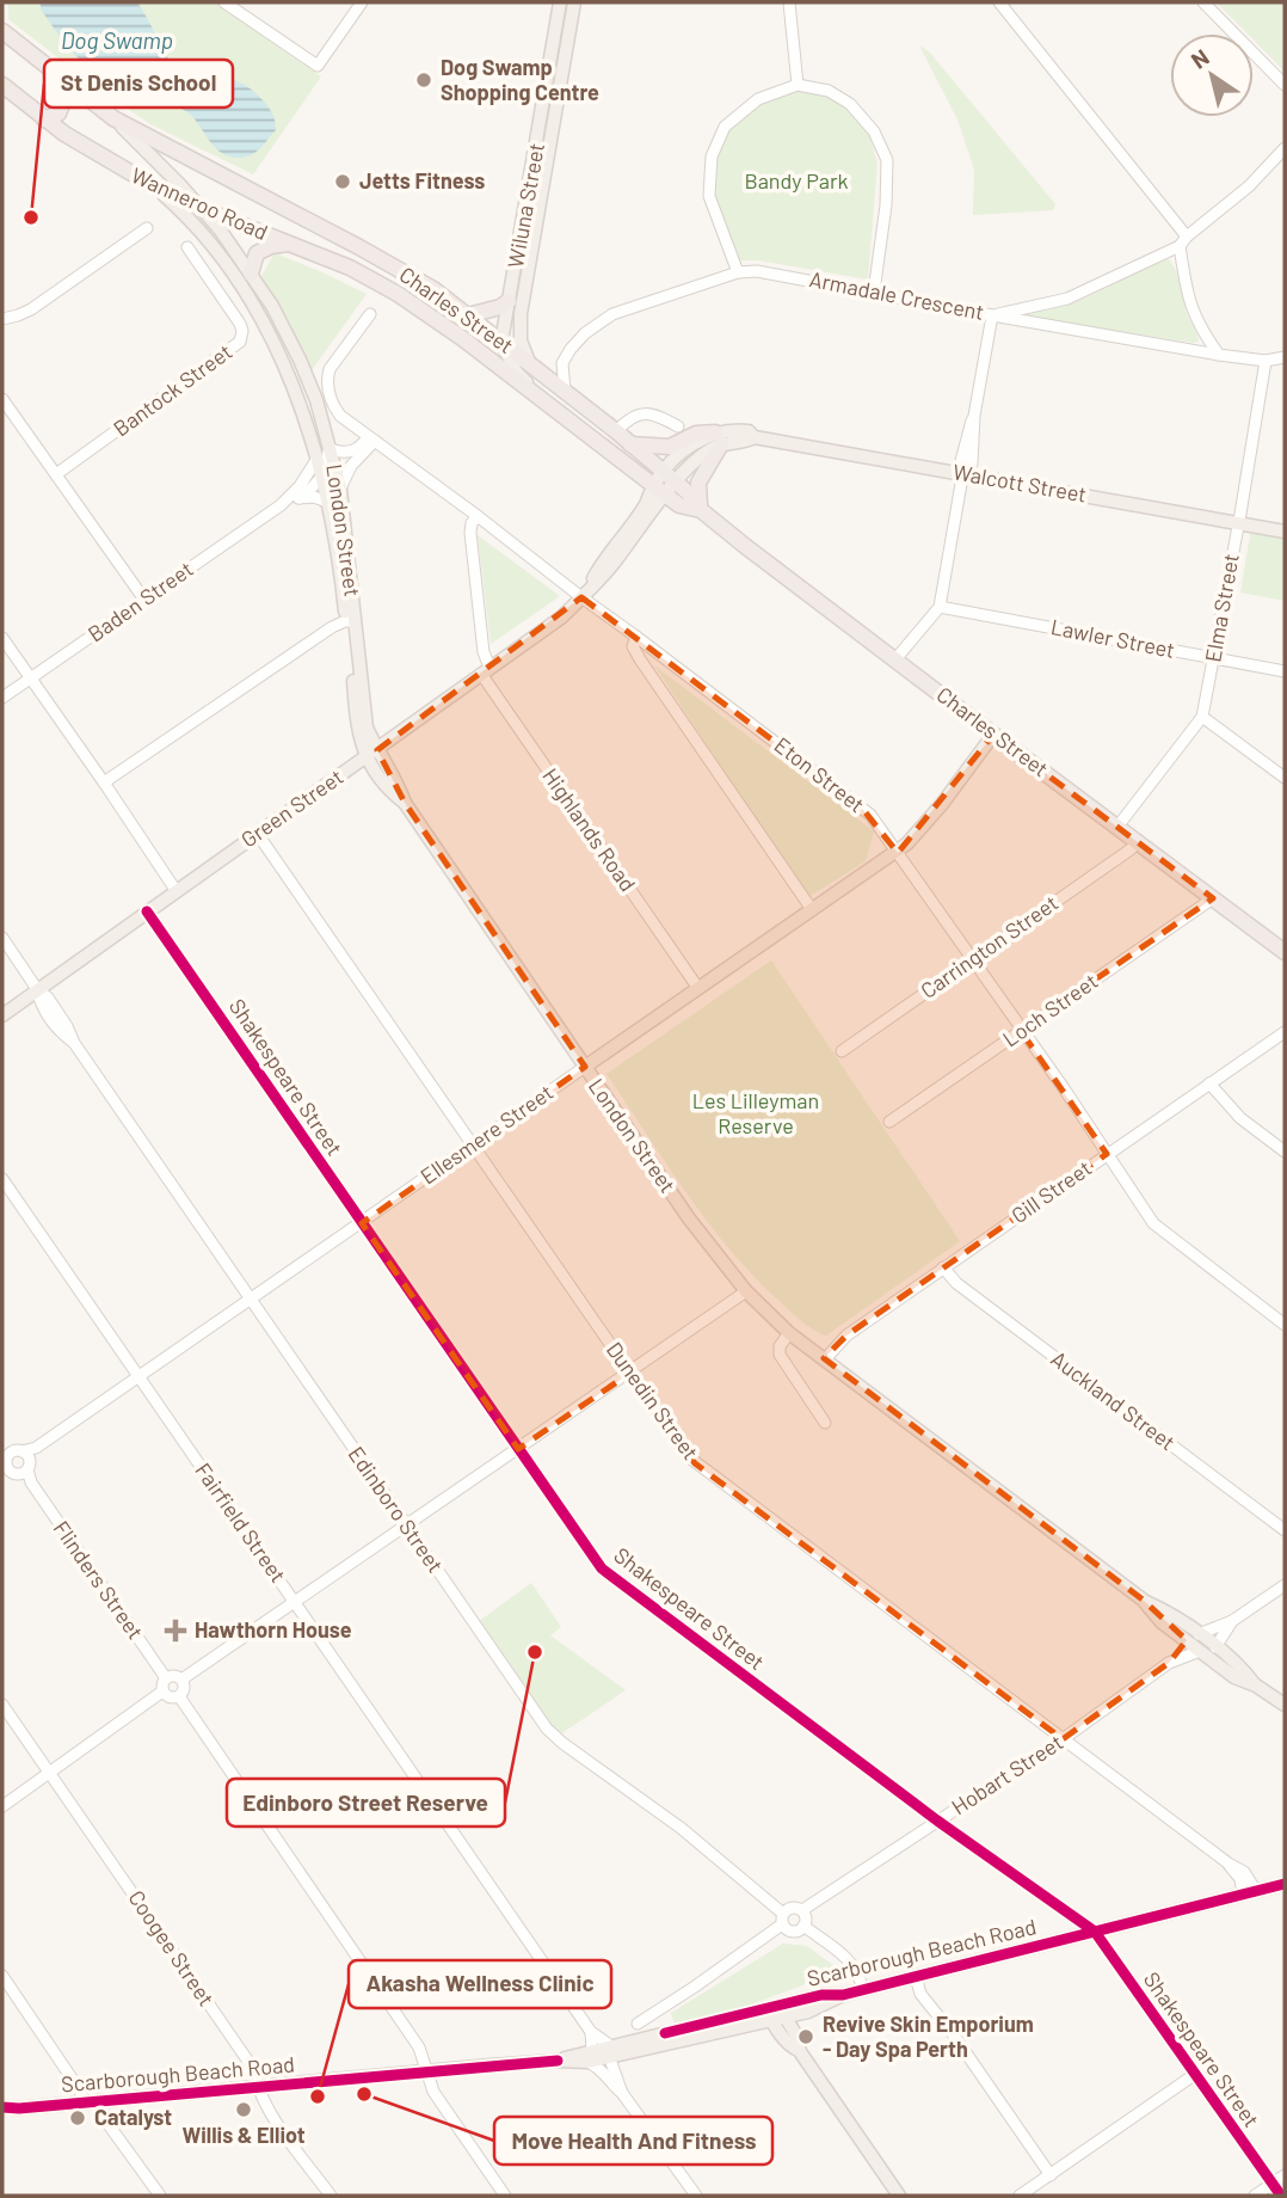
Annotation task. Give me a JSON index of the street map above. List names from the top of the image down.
{
  "streets": {
    "highway": ["Wanneroo Road", "Charles Street"],
    "main road": [
      "Wiluna Street",
      "Walcott Street",
      "London Street",
      "Green Street",
      "Ellesmere Street",
      "Scarborough Beach Road"
    ],
    "street": [
      "Armadale Crescent",
      "Bantock Street",
      "Baden Street",
      "Elma Street",
      "Lawler Street",
      "Eton Street",
      "Highlands Road",
      "Carrington Street",
      "Loch Street",
      "Shakespeare Street",
      "Gill Street",
      "Dunedin Street",
      "Auckland Street",
      "Edinboro Street",
      "Fairfield Street",
      "Flinders Street",
      "Hobart Street",
      "Coogee Street"
    ]
  },
  "crossings": [
    ["Wanneroo Road", "Charles Street"],
    ["Wanneroo Road", "London Street"],
    ["Wiluna Street", "Charles Street"],
    ["Armadale Crescent", "Charles Street"],
    ["Charles Street", "Elma Street"],
    ["Charles Street", "Green Street"],
    ["Charles Street", "Carrington Street"],
    ["Charles Street", "Loch Street"],
    ["Charles Street", "Ellesmere Street"],
    ["Walcott Street", "Elma Street"],
    ["London Street", "Baden Street"],
    ["London Street", "Green Street"],
    ["London Street", "Ellesmere Street"],
    ["London Street", "Gill Street"],
    ["London Street", "Hobart Street"],
    ["Elma Street", "Lawler Street"],
    ["Eton Street", "Green Street"],
    ["Eton Street", "Highlands Road"],
    ["Eton Street", "Carrington Street"],
    ["Eton Street", "Loch Street"],
    ["Eton Street", "Ellesmere Street"],
    ["Eton Street", "Gill Street"],
    ["Green Street", "Highlands Road"],
    ["Green Street", "Shakespeare Street"],
    ["Green Street", "Dunedin Street"],
    ["Green Street", "Edinboro Street"],
    ["Highlands Road", "Ellesmere Street"],
    ["Shakespeare Street", "Ellesmere Street"],
    ["Shakespeare Street", "Hobart Street"],
    ["Shakespeare Street", "Scarborough Beach Road"],
    ["Ellesmere Street", "Dunedin Street"],
    ["Ellesmere Street", "Edinboro Street"],
    ["Ellesmere Street", "Fairfield Street"],
    ["Ellesmere Street", "Flinders Street"],
    ["Gill Street", "Auckland Street"],
    ["Dunedin Street", "Hobart Street"],
    ["Dunedin Street", "Scarborough Beach Road"],
    ["Edinboro Street", "Hobart Street"],
    ["Fairfield Street", "Scarborough Beach Road"],
    ["Coogee Street", "Scarborough Beach Road"]
  ],
  "water": ["Dog Swamp"],
  "parks": ["Bandy Park", "Les Lilleyman Reserve"],
  "places": {
    "other": [
      "Dog Swamp Shopping Centre",
      "Jetts Fitness",
      "St Denis School",
      "Edinboro Street Reserve",
      "Revive Skin Emporium - Day Spa Perth",
      "Move Health And Fitness",
      "Akasha Wellness Clinic",
      "Willis & Elliot",
      "Catalyst"
    ],
    "health": ["Hawthorn House"]
  },
  "north": "top left"
}
